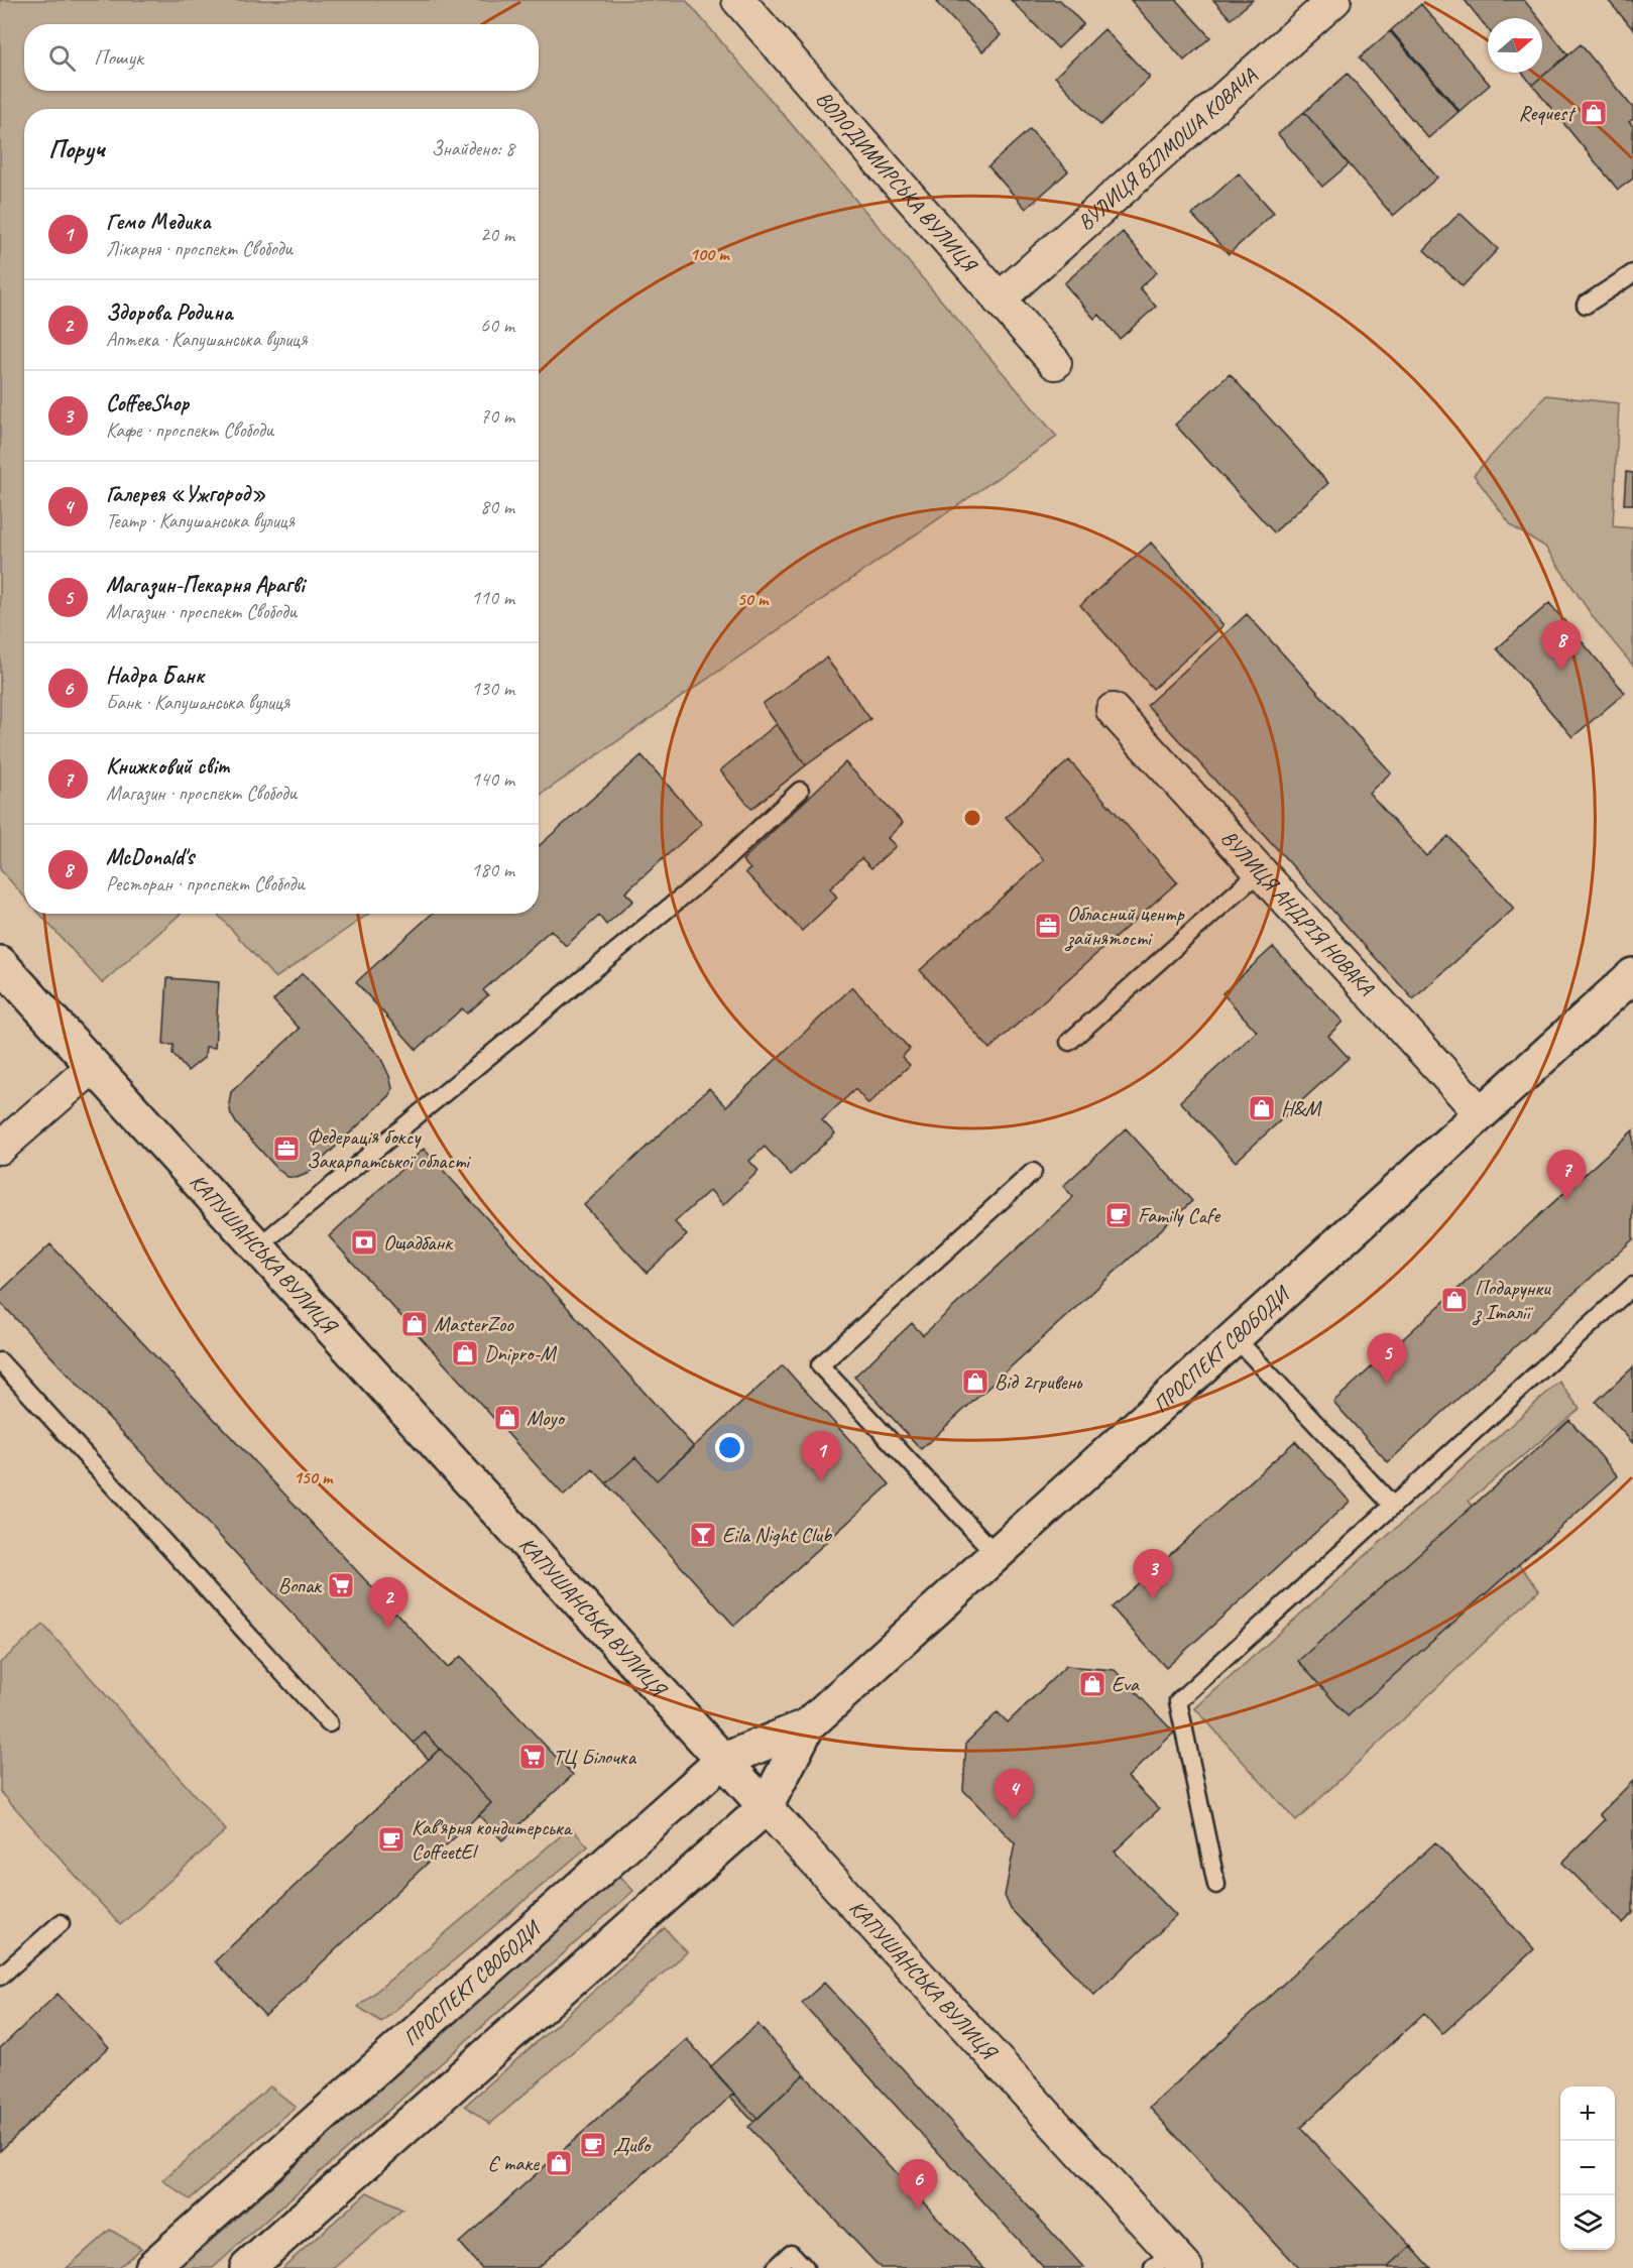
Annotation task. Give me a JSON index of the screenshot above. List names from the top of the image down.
{
  "streets": {
    "main road": ["КАПУШАНСЬКА ВУЛИЦЯ", "ПРОСПЕКТ СВОБОДИ"],
    "street": ["ВУЛИЦЯ ВІЛМОША КОВАЧА", "ВОЛОДИМИРСЬКА ВУЛИЦЯ", "ВУЛИЦЯ АНДРІЯ НОВАКА"]
  },
  "crossings": [
    ["ВУЛИЦЯ ВІЛМОША КОВАЧА", "ВОЛОДИМИРСЬКА ВУЛИЦЯ"],
    ["ВУЛИЦЯ АНДРІЯ НОВАКА", "ПРОСПЕКТ СВОБОДИ"],
    ["КАПУШАНСЬКА ВУЛИЦЯ", "ПРОСПЕКТ СВОБОДИ"]
  ],
  "places": {
    "shop": [
      "Request",
      "H&M",
      "Подарунки з Італії",
      "MasterZoo",
      "Dnipro-M",
      "Від 2гривень",
      "Moyo",
      "Eva",
      "Є таке"
    ],
    "office": ["Обласний центр зайнятості", "Федерація боксу Закарпатської області"],
    "cafe": ["Family Cafe", "Кав'ярня кондитерська CoffeetEl", "Диво"],
    "bank": ["Ощадбанк"],
    "bar": ["Eila Night Club"],
    "supermarket": ["Вопак", "ТЦ Білочка"]
  },
  "north": "right",
  "page": {
    "search": "Пошук",
    "heading": ["Поруч", "Знайдено: 8"],
    "list": [
      {
        "mark": "1",
        "name": "Гемо Медика",
        "note": "Лікарня · проспект Свободи",
        "value": "20 m"
      },
      {
        "mark": "2",
        "name": "Здорова Родина",
        "note": "Аптека · Капушанська вулиця",
        "value": "60 m"
      },
      {
        "mark": "3",
        "name": "CoffeeShop",
        "note": "Кафе · проспект Свободи",
        "value": "70 m"
      },
      {
        "mark": "4",
        "name": "Галерея «Ужгород»",
        "note": "Театр · Капушанська вулиця",
        "value": "80 m"
      },
      {
        "mark": "5",
        "name": "Магазин-Пекарня Арагві",
        "note": "Магазин · проспект Свободи",
        "value": "110 m"
      },
      {
        "mark": "6",
        "name": "Надра Банк",
        "note": "Банк · Капушанська вулиця",
        "value": "130 m"
      },
      {
        "mark": "7",
        "name": "Книжковий світ",
        "note": "Магазин · проспект Свободи",
        "value": "140 m"
      },
      {
        "mark": "8",
        "name": "McDonald's",
        "note": "Ресторан · проспект Свободи",
        "value": "180 m"
      }
    ],
    "pins": [
      "8",
      "7",
      "5",
      "1",
      "3",
      "2",
      "4",
      "6"
    ],
    "map_buttons": ["+", "−"]
  },
  "rings": ["100 m", "50 m", "150 m"]
}
